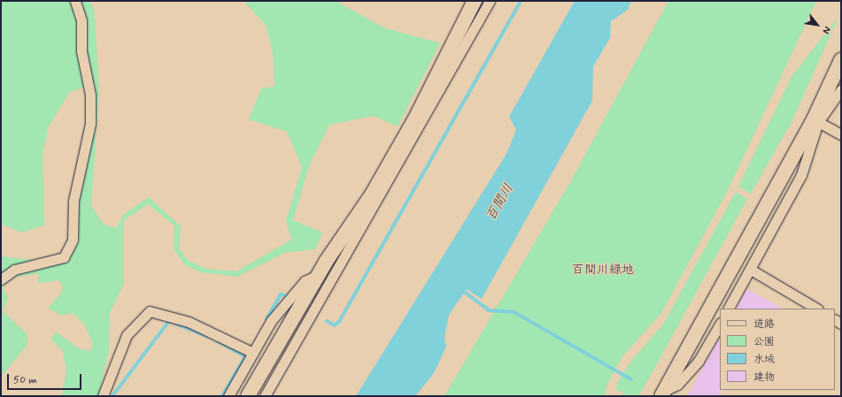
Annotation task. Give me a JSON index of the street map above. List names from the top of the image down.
{
  "water": ["百間川"],
  "parks": ["百間川緑地"],
  "legend": [
    "道路",
    "公園",
    "水域",
    "建物"
  ],
  "scale_bar": "50 m",
  "north": "bottom right"
}
